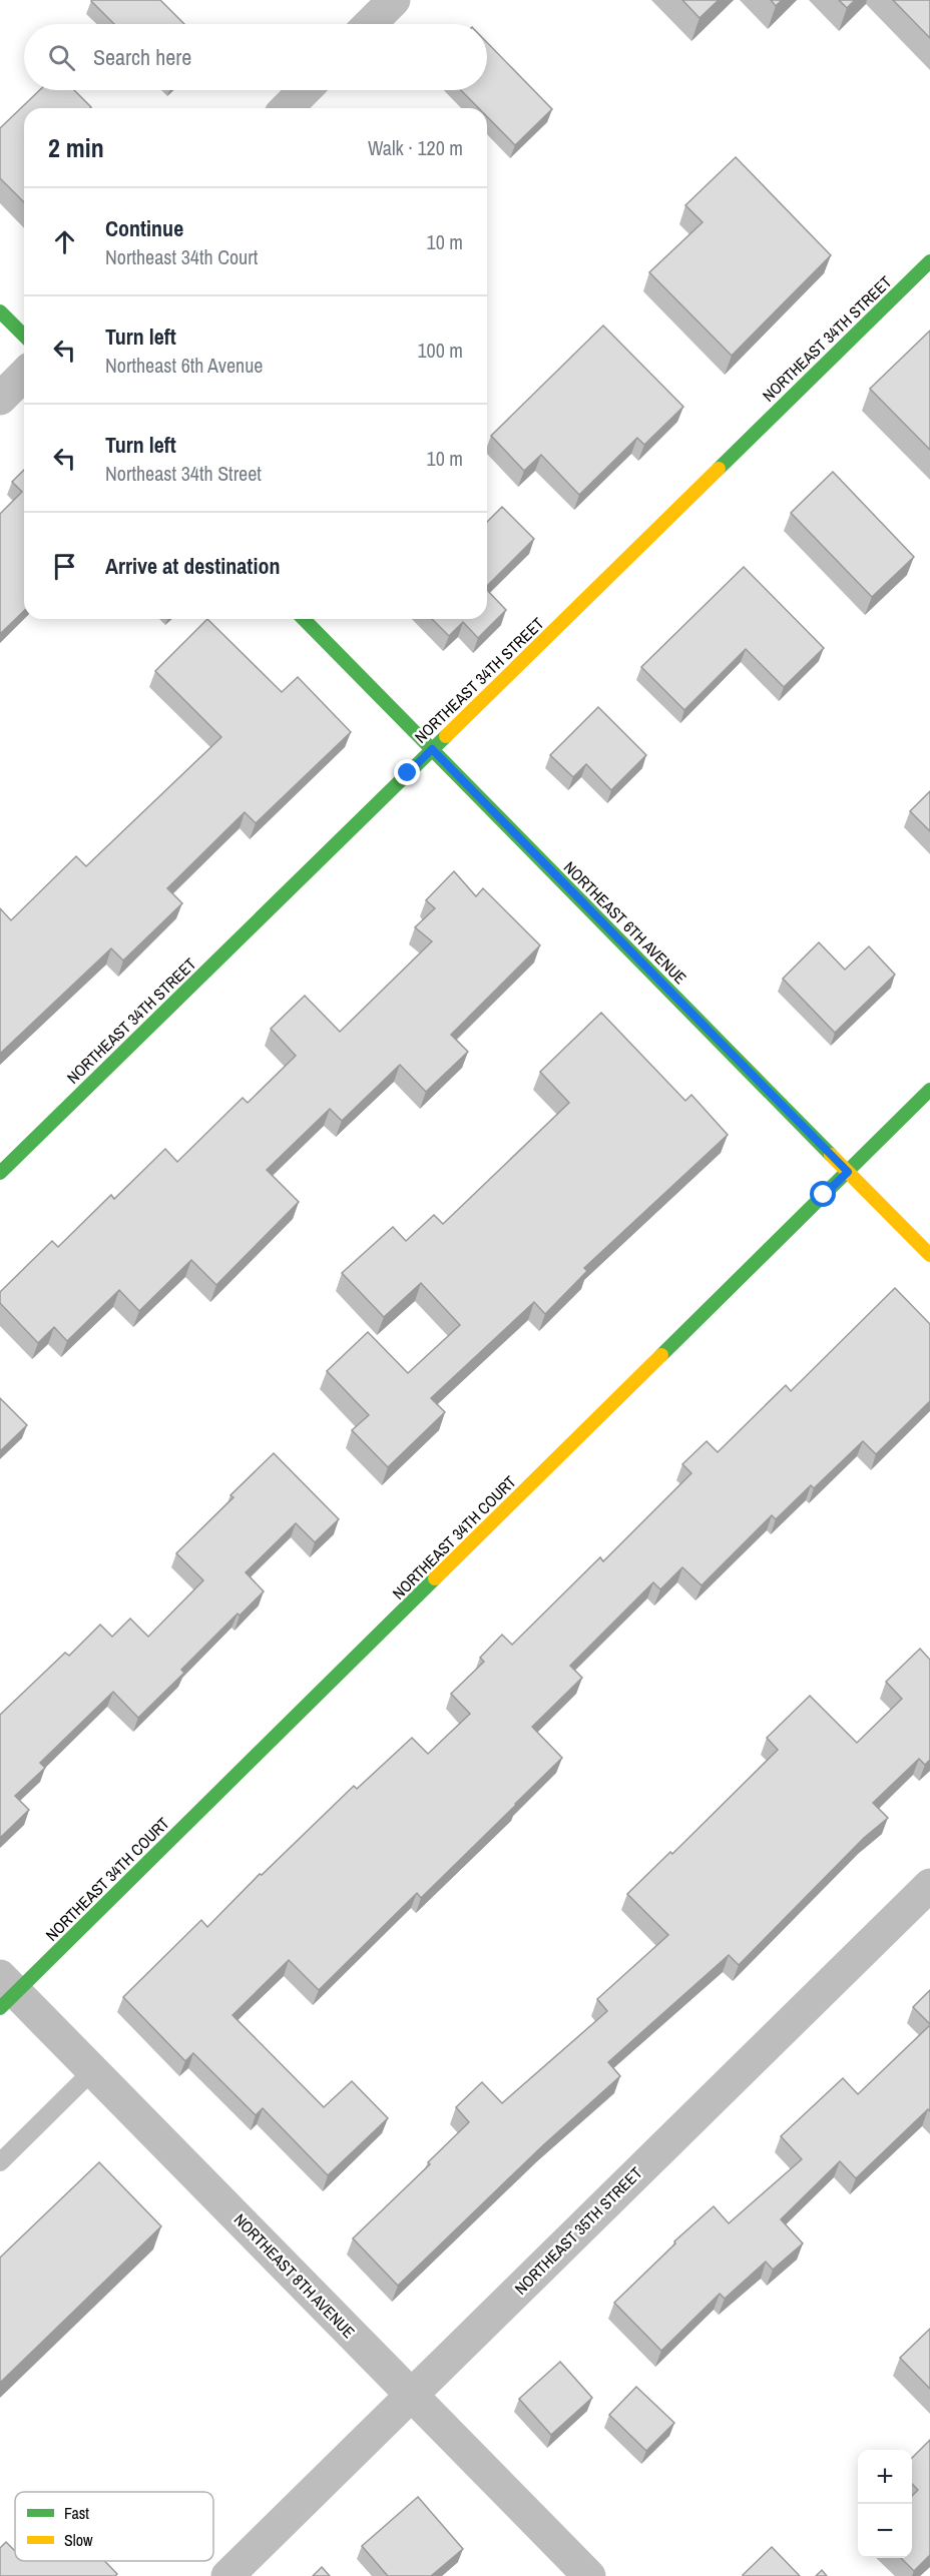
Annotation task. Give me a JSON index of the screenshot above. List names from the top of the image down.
{
  "streets": {
    "street": [
      "NORTHEAST 34TH STREET",
      "NORTHEAST 6TH AVENUE",
      "NORTHEAST 34TH COURT",
      "NORTHEAST 35TH STREET",
      "NORTHEAST 8TH AVENUE"
    ]
  },
  "crossings": [
    ["NORTHEAST 34TH STREET", "NORTHEAST 6TH AVENUE"],
    ["NORTHEAST 6TH AVENUE", "NORTHEAST 34TH COURT"],
    ["NORTHEAST 34TH COURT", "NORTHEAST 8TH AVENUE"],
    ["NORTHEAST 35TH STREET", "NORTHEAST 8TH AVENUE"]
  ],
  "legend": ["Fast", "Slow"],
  "page": {
    "search": "Search here",
    "heading": ["2 min", "Walk · 120 m"],
    "list": [
      ["Continue", "Northeast 34th Court", "10 m"],
      ["Turn left", "Northeast 6th Avenue", "100 m"],
      ["Turn left", "Northeast 34th Street", "10 m"],
      "Arrive at destination"
    ],
    "map_buttons": ["+", "−"]
  }
}
